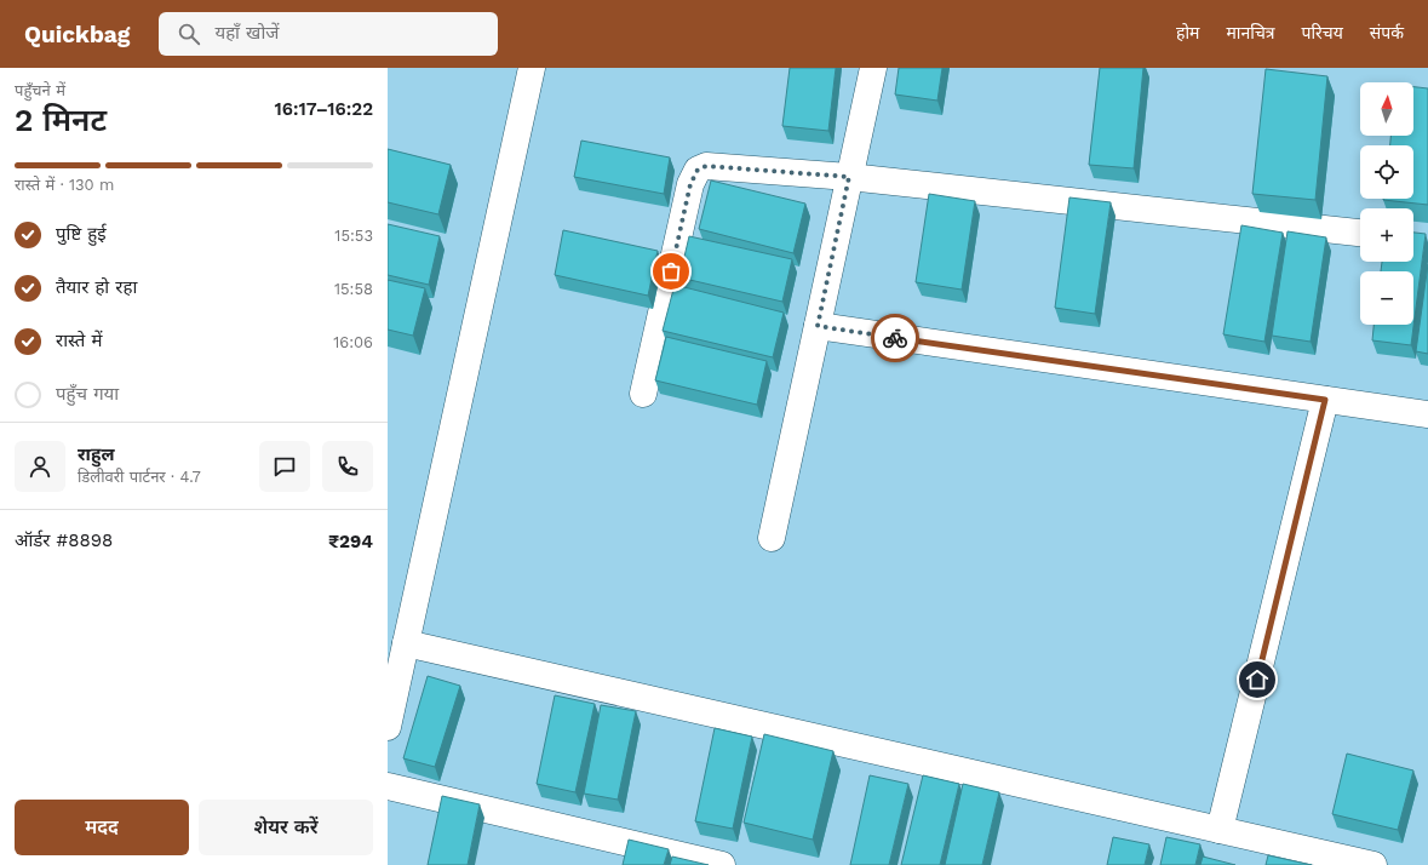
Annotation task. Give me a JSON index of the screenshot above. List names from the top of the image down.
{
  "north": "top",
  "page": {
    "header": "Quickbag",
    "search": "यहाँ खोजें",
    "nav": [
      "होम",
      "मानचित्र",
      "परिचय",
      "संपर्क"
    ],
    "heading": ["2 मिनट", "पहुँचने में", "16:17–16:22"],
    "panel": [
      "राहुल",
      "डिलीवरी पार्टनर · 4.7",
      "ऑर्डर #8898",
      "₹294"
    ],
    "map_buttons": ["+", "−"],
    "bar": "रास्ते में · 130 m",
    "list": [
      ["पुष्टि हुई", "15:53"],
      ["तैयार हो रहा", "15:58"],
      ["रास्ते में", "16:06"],
      "पहुँच गया"
    ],
    "buttons": ["मदद", "शेयर करें"]
  }
}
